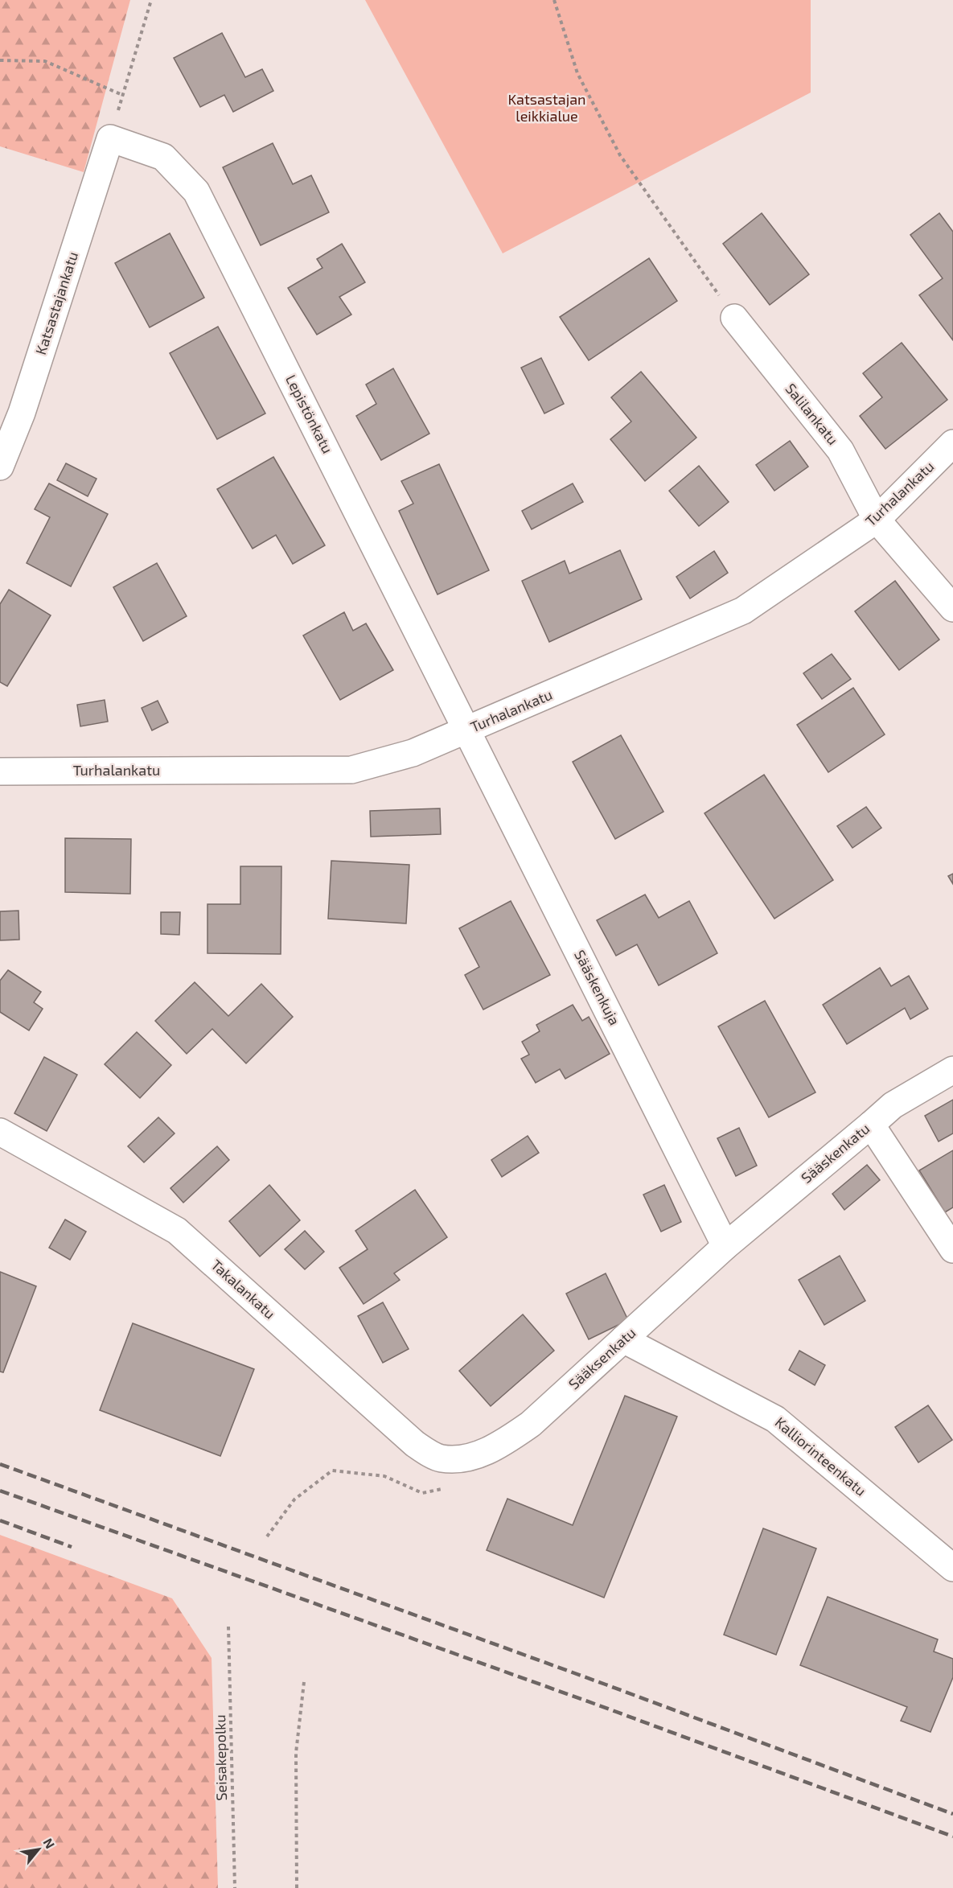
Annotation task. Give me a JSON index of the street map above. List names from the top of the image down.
{
  "streets": {
    "street": [
      "Katsastajankatu",
      "Lepistönkatu",
      "Salilankatu",
      "Turhalankatu",
      "Sääskenkuja",
      "Sääskenkatu",
      "Takalankatu",
      "Sääksenkatu",
      "Kalliorinteenkatu"
    ],
    "path": ["Seisakepolku"]
  },
  "crossings": [
    ["Katsastajankatu", "Lepistönkatu"],
    ["Lepistönkatu", "Turhalankatu"],
    ["Lepistönkatu", "Sääskenkuja"],
    ["Salilankatu", "Turhalankatu"],
    ["Turhalankatu", "Sääskenkuja"],
    ["Sääskenkuja", "Sääskenkatu"],
    ["Sääskenkuja", "Sääksenkatu"],
    ["Sääskenkatu", "Sääksenkatu"],
    ["Takalankatu", "Sääksenkatu"],
    ["Sääksenkatu", "Kalliorinteenkatu"]
  ],
  "parks": ["Katsastajan leikkialue"],
  "north": "top right"
}
